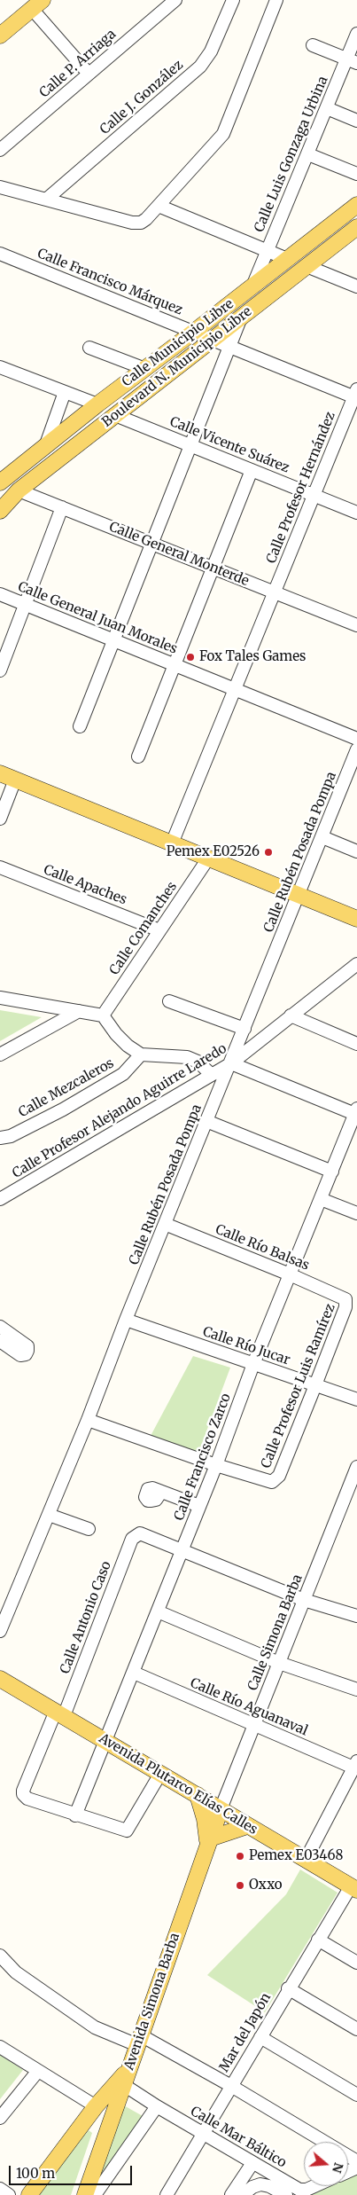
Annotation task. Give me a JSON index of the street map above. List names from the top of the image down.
{
  "streets": {
    "main road": [
      "Calle Municipio Libre",
      "Boulevard N. Municipio Libre",
      "Calle General Monterde",
      "Avenida Plutarco Elías Calles",
      "Avenida Simona Barba"
    ],
    "street": [
      "Calle P. Arriaga",
      "Calle J. González",
      "Calle Luis Gonzaga Urbina",
      "Calle Francisco Márquez",
      "Calle Vicente Suárez",
      "Calle Profesor Hernández",
      "Calle General Juan Morales",
      "Calle Rubén Posada Pompa",
      "Calle Apaches",
      "Calle Comanches",
      "Calle Mezcaleros",
      "Calle Profesor Alejando Aguirre Laredo",
      "Calle Río Balsas",
      "Calle Río Jucar",
      "Calle Profesor Luis Ramírez",
      "Calle Francisco Zarco",
      "Calle Antonio Caso",
      "Calle Simona Barba",
      "Calle Río Aguanaval",
      "Mar del Japón",
      "Calle Mar Báltico"
    ]
  },
  "crossings": [
    ["Calle Luis Gonzaga Urbina", "Calle Municipio Libre"],
    ["Calle Francisco Márquez", "Calle Municipio Libre"],
    ["Calle Francisco Márquez", "Boulevard N. Municipio Libre"],
    ["Calle Francisco Márquez", "Calle Profesor Hernández"],
    ["Boulevard N. Municipio Libre", "Calle Vicente Suárez"],
    ["Boulevard N. Municipio Libre", "Calle General Monterde"],
    ["Calle Vicente Suárez", "Calle Profesor Hernández"],
    ["Calle Profesor Hernández", "Calle General Monterde"],
    ["Calle Profesor Hernández", "Calle General Juan Morales"],
    ["Calle Rubén Posada Pompa", "Calle Profesor Alejando Aguirre Laredo"],
    ["Calle Rubén Posada Pompa", "Calle Río Balsas"],
    ["Calle Rubén Posada Pompa", "Calle Río Jucar"],
    ["Calle Apaches", "Calle Comanches"],
    ["Calle Río Balsas", "Calle Profesor Luis Ramírez"],
    ["Calle Río Balsas", "Calle Francisco Zarco"],
    ["Calle Río Jucar", "Calle Profesor Luis Ramírez"],
    ["Calle Río Jucar", "Calle Francisco Zarco"],
    ["Calle Profesor Luis Ramírez", "Calle Francisco Zarco"],
    ["Calle Francisco Zarco", "Calle Antonio Caso"],
    ["Calle Francisco Zarco", "Calle Río Aguanaval"],
    ["Calle Francisco Zarco", "Avenida Plutarco Elías Calles"],
    ["Calle Antonio Caso", "Avenida Plutarco Elías Calles"],
    ["Calle Simona Barba", "Calle Río Aguanaval"],
    ["Calle Simona Barba", "Avenida Plutarco Elías Calles"],
    ["Calle Simona Barba", "Avenida Simona Barba"],
    ["Avenida Plutarco Elías Calles", "Avenida Simona Barba"],
    ["Avenida Plutarco Elías Calles", "Mar del Japón"],
    ["Avenida Simona Barba", "Calle Mar Báltico"],
    ["Mar del Japón", "Calle Mar Báltico"]
  ],
  "places": [
    "Fox Tales Games",
    "Pemex E02526",
    "Pemex E03468",
    "Oxxo"
  ],
  "scale_bar": "100 m",
  "north": "right"
}
